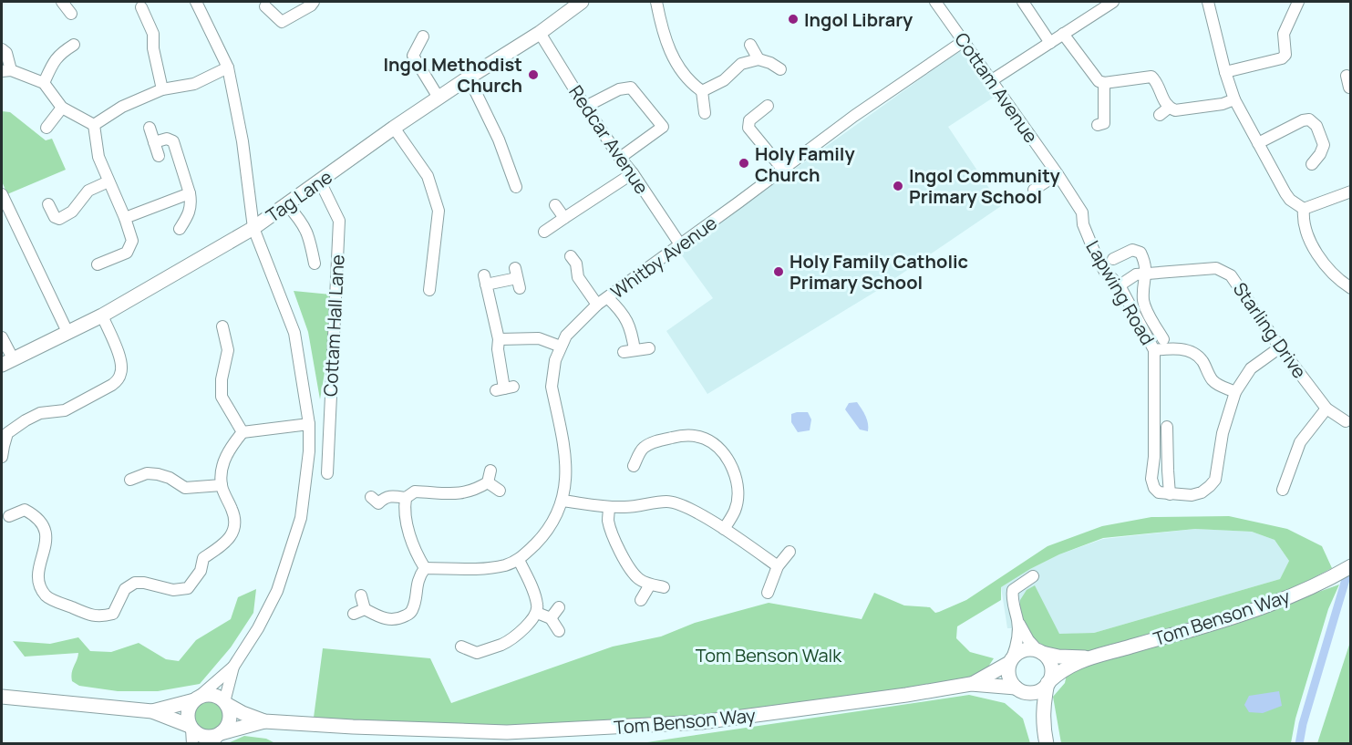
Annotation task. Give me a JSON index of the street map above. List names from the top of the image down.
{
  "streets": {
    "main road": ["Tag Lane", "Tom Benson Way"],
    "street": [
      "Cottam Avenue",
      "Redcar Avenue",
      "Whitby Avenue",
      "Lapwing Road",
      "Cottam Hall Lane",
      "Starling Drive"
    ]
  },
  "crossings": [
    ["Cottam Avenue", "Whitby Avenue"],
    ["Cottam Avenue", "Lapwing Road"],
    ["Redcar Avenue", "Tag Lane"],
    ["Redcar Avenue", "Whitby Avenue"],
    ["Tag Lane", "Cottam Hall Lane"],
    ["Lapwing Road", "Starling Drive"]
  ],
  "parks": ["Tom Benson Walk"],
  "places": [
    "Ingol Library",
    "Ingol Methodist Church",
    "Holy Family Church",
    "Ingol Community Primary School",
    "Holy Family Catholic Primary School"
  ]
}
